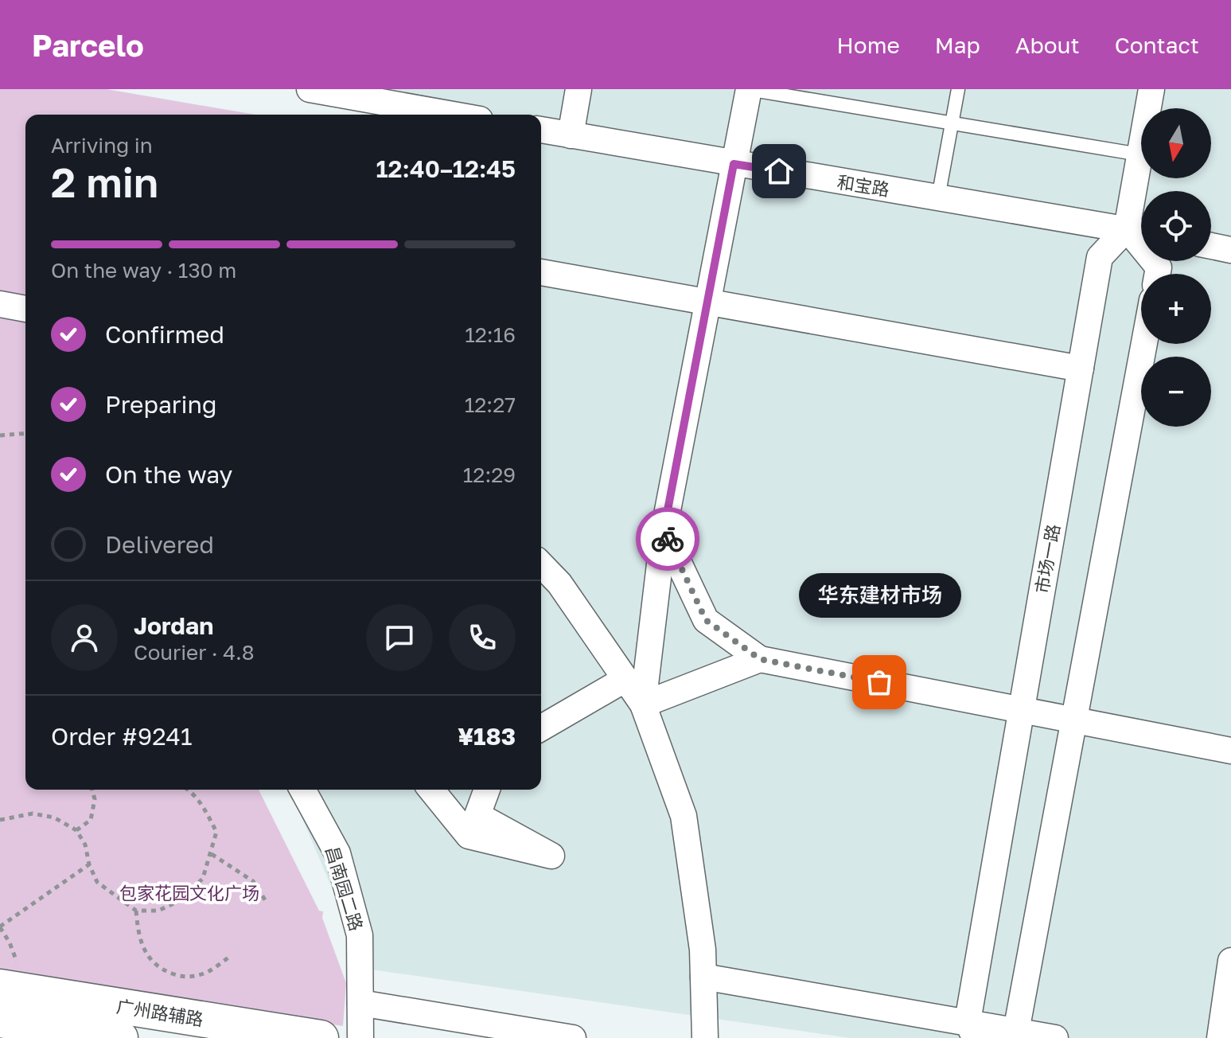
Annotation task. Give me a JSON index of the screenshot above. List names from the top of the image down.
{
  "streets": {
    "main road": ["广州路辅路"],
    "street": ["和宝路", "市场一路", "昌南园二路"]
  },
  "crossings": [
    ["和宝路", "市场一路"]
  ],
  "parks": ["包家花园文化广场"],
  "places": ["华东建材市场"],
  "north": "bottom",
  "page": {
    "header": "Parcelo",
    "nav": [
      "Home",
      "Map",
      "About",
      "Contact"
    ],
    "map_buttons": ["+", "−"],
    "heading": ["2 min", "Arriving in", "12:40–12:45"],
    "panel": [
      "Jordan",
      "Courier · 4.8",
      "Order #9241",
      "¥183"
    ],
    "bar": "On the way · 130 m",
    "list": [
      ["Confirmed", "12:16"],
      ["Preparing", "12:27"],
      ["On the way", "12:29"],
      "Delivered"
    ],
    "bubble": "华东建材市场"
  }
}
